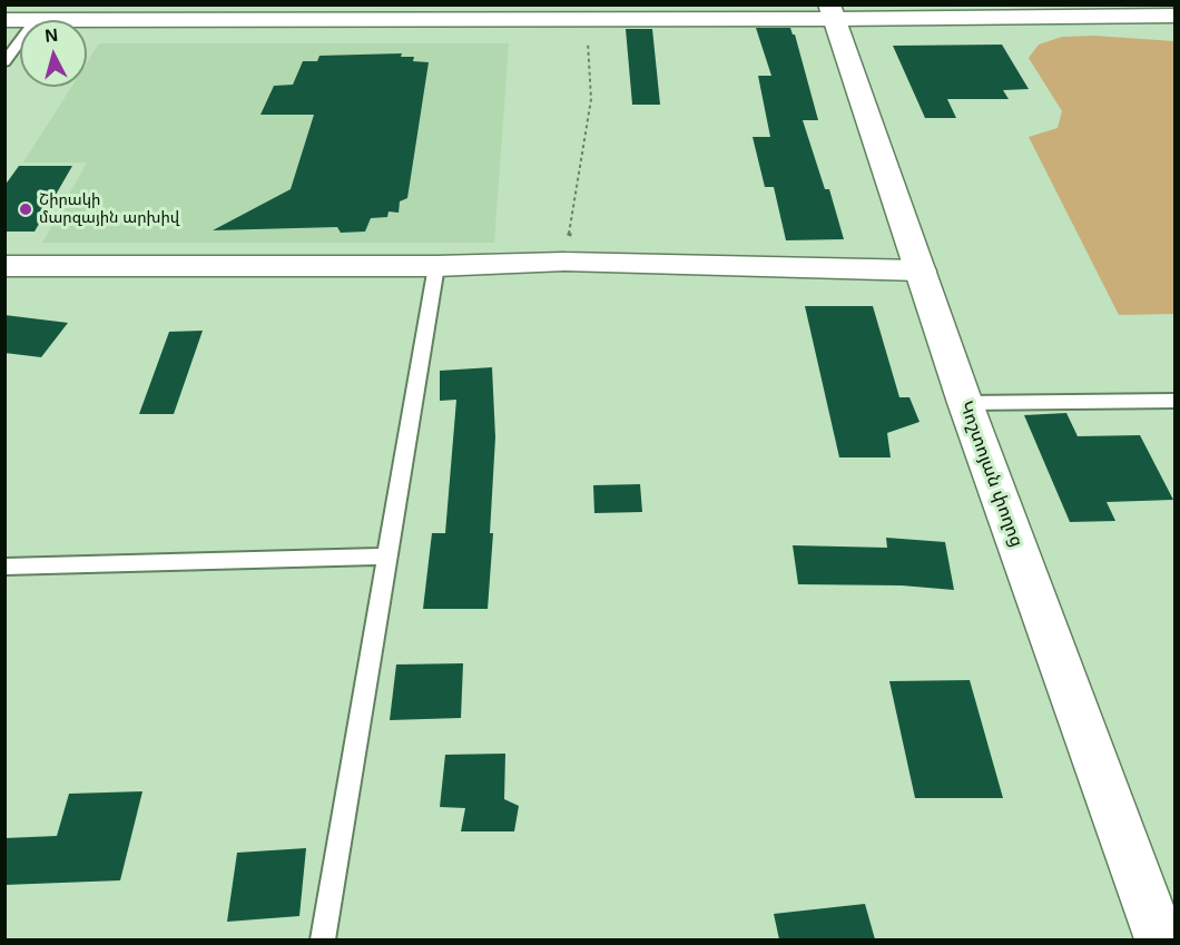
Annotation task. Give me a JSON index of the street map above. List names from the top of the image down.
{
  "streets": {
    "street": ["Կոշտոյան փողոց"]
  },
  "places": ["Շիրակի մարզային արխիվ"],
  "north": "top"
}
